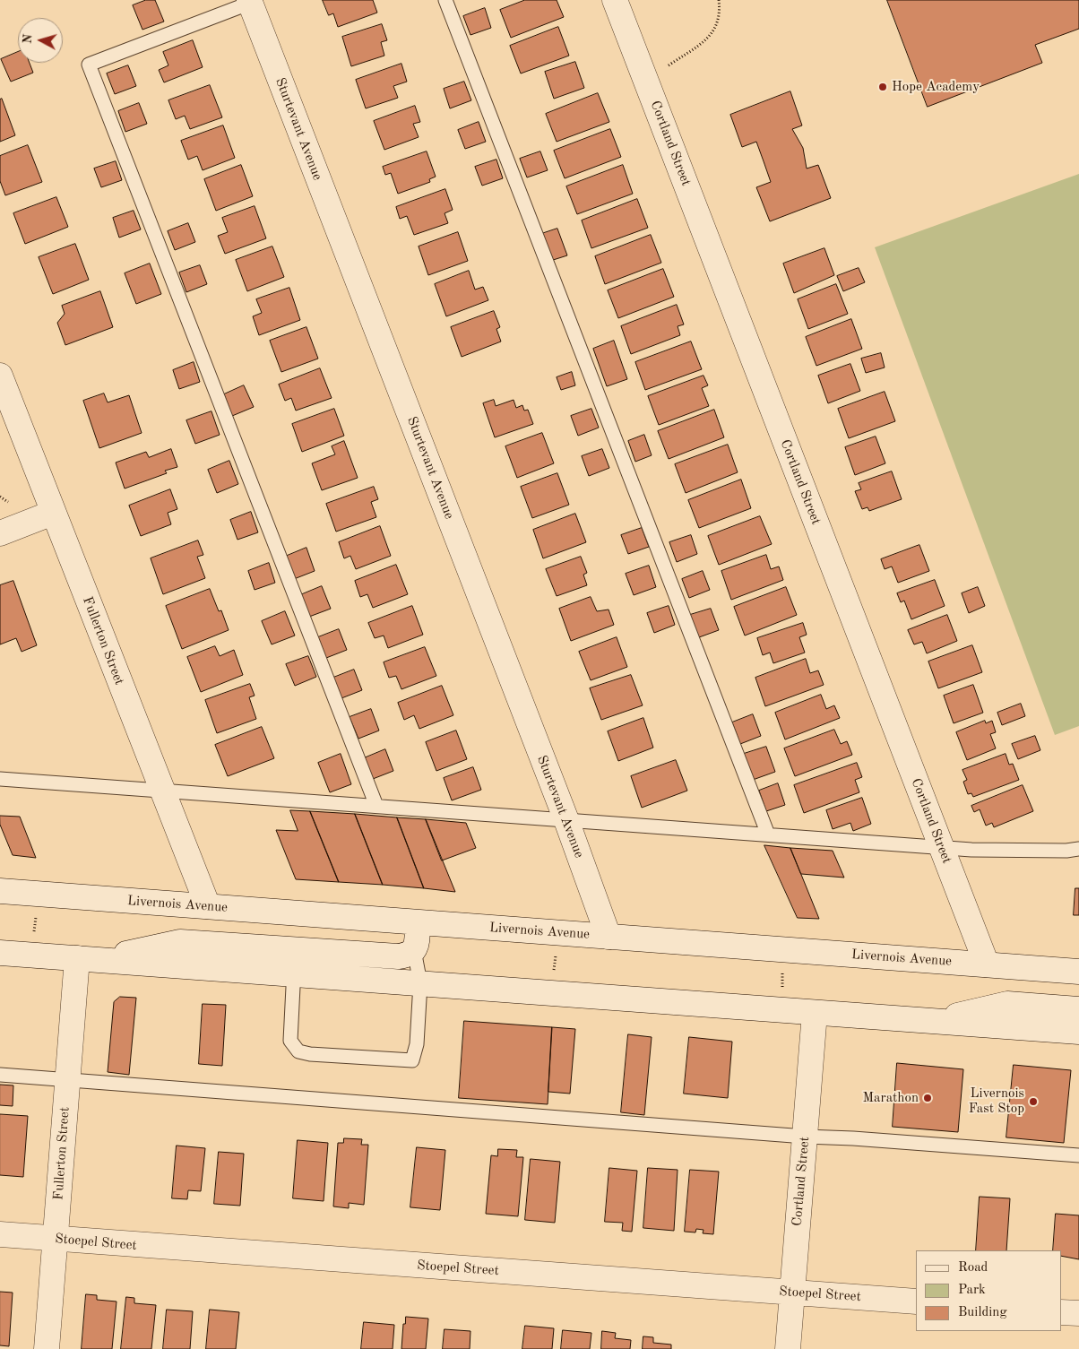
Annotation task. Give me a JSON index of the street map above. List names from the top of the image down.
{
  "streets": {
    "street": [
      "Sturtevant Avenue",
      "Cortland Street",
      "Fullerton Street",
      "Livernois Avenue",
      "Stoepel Street"
    ]
  },
  "crossings": [
    ["Sturtevant Avenue", "Livernois Avenue"],
    ["Cortland Street", "Livernois Avenue"],
    ["Cortland Street", "Stoepel Street"],
    ["Fullerton Street", "Livernois Avenue"],
    ["Fullerton Street", "Stoepel Street"]
  ],
  "places": ["Hope Academy", "Marathon", "Livernois Fast Stop"],
  "legend": ["Road", "Park", "Building"],
  "north": "left"
}
